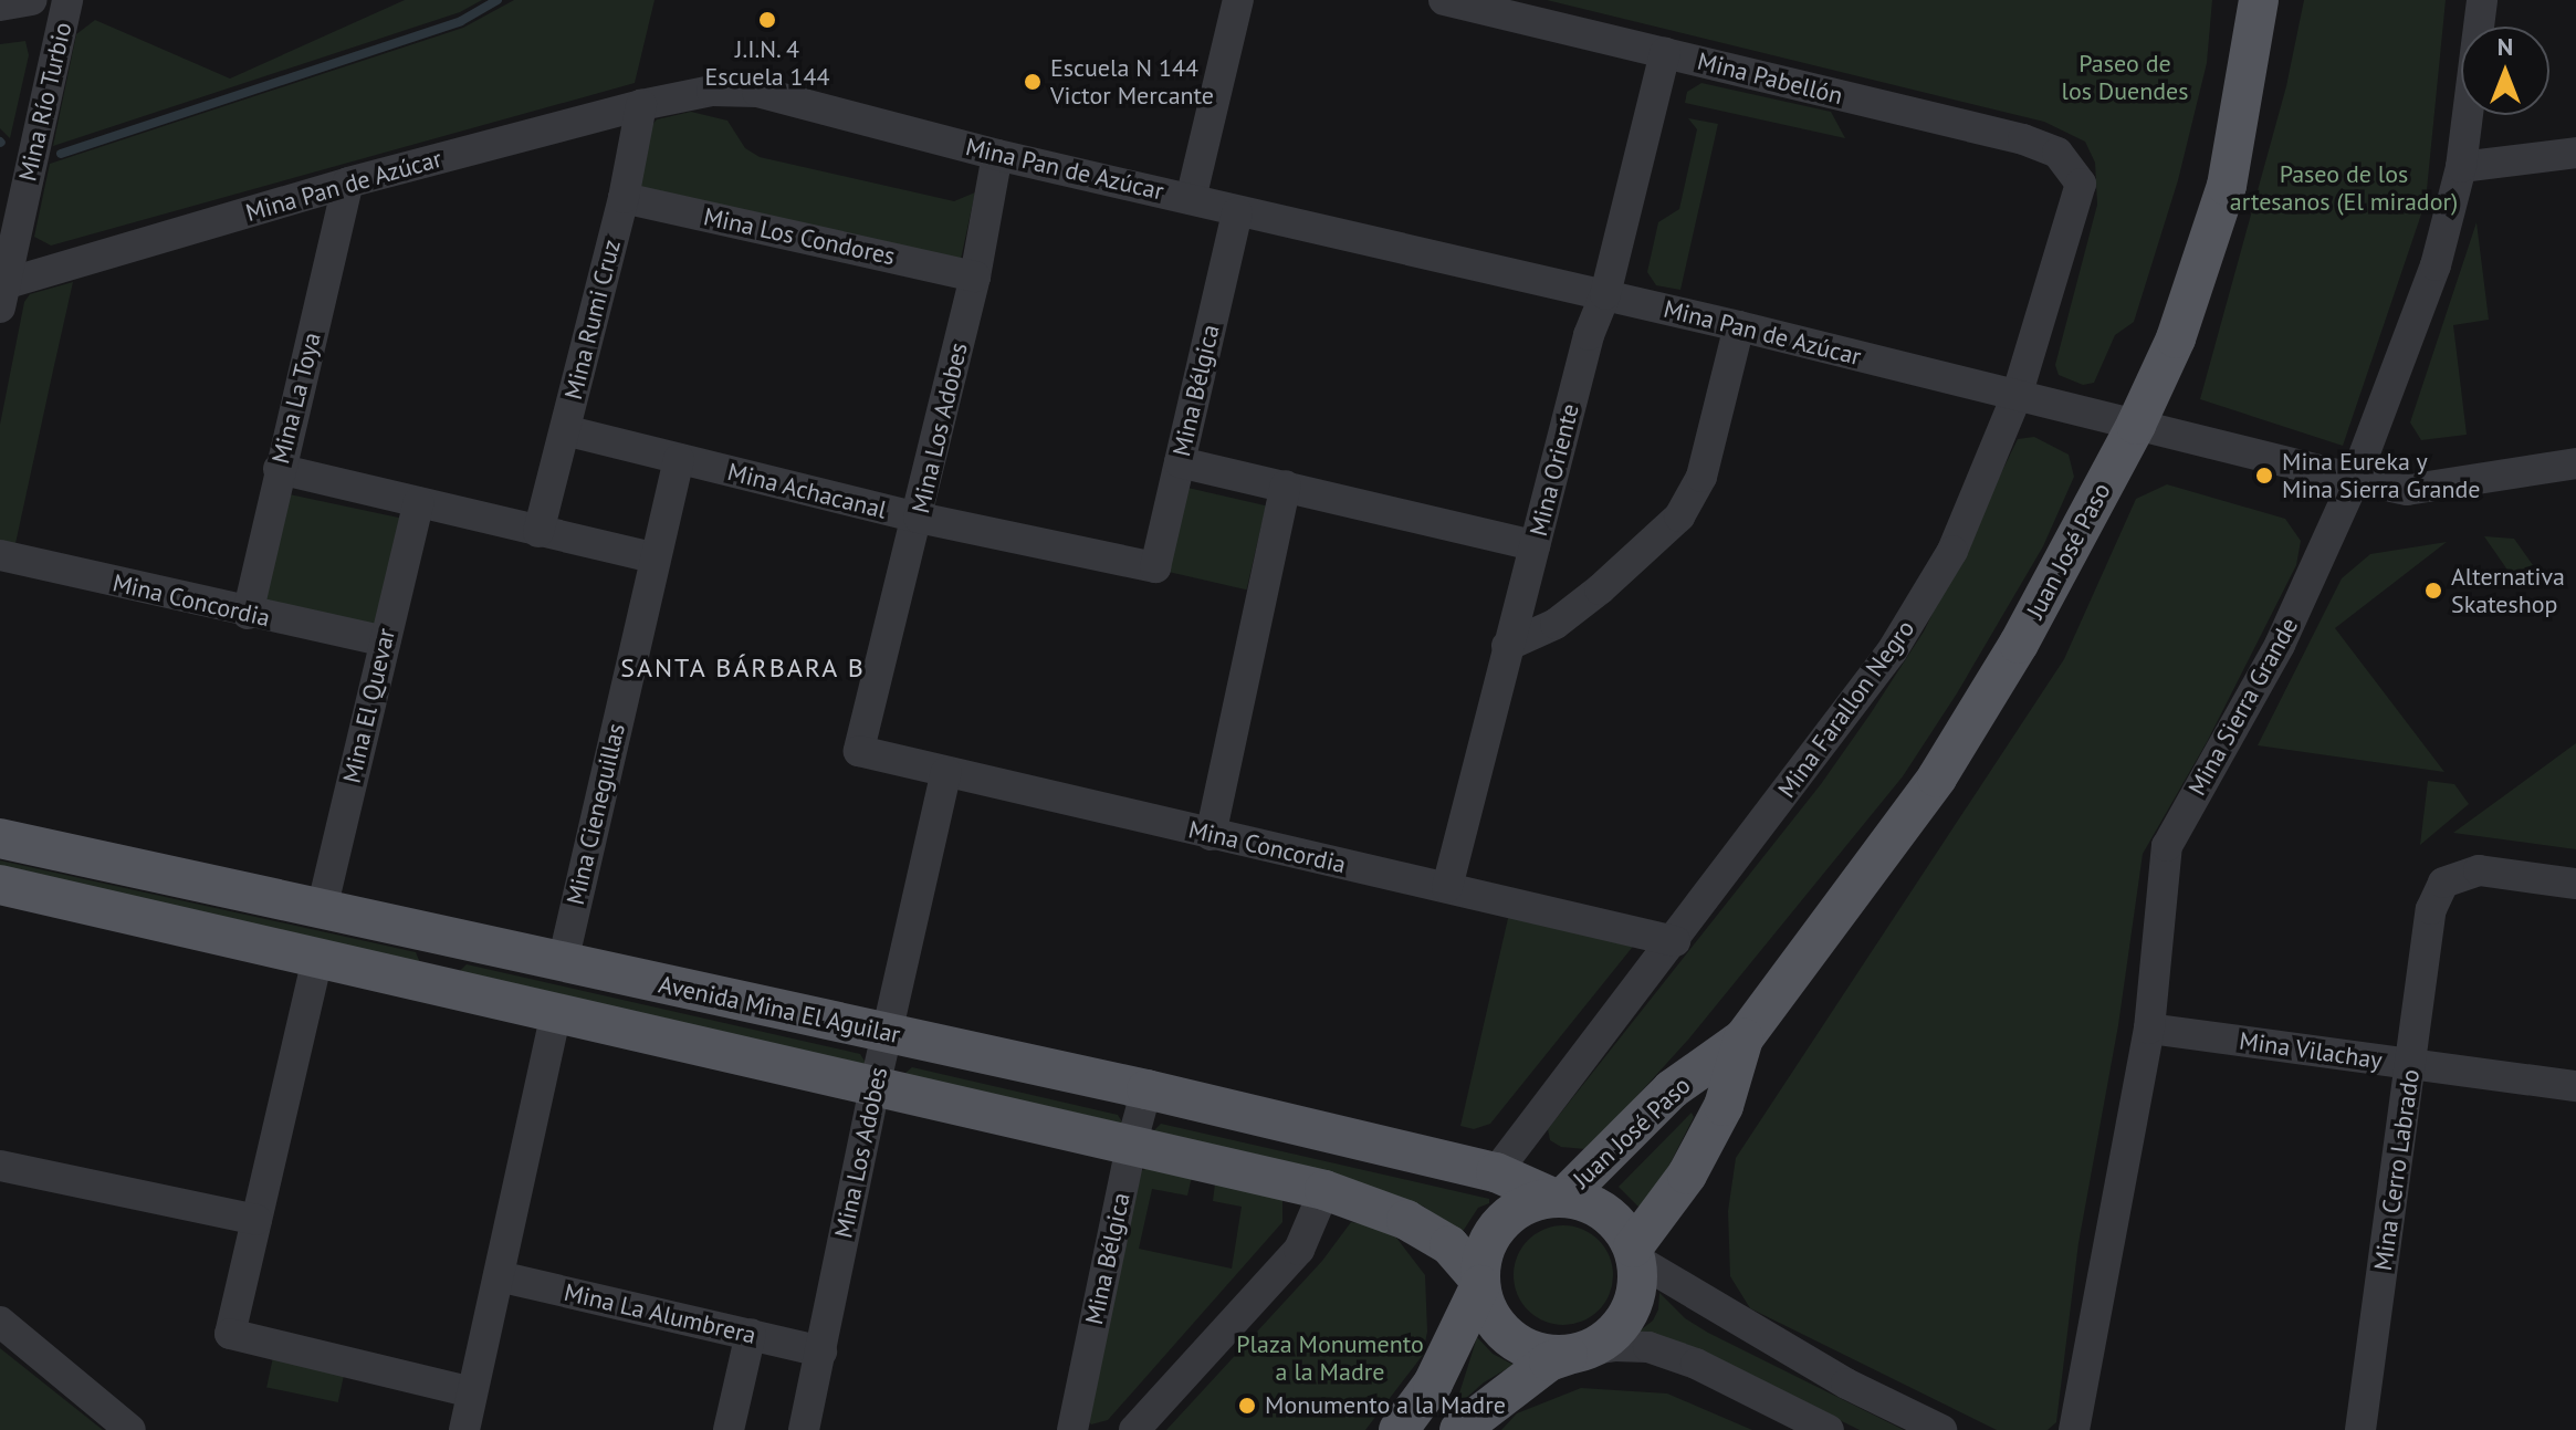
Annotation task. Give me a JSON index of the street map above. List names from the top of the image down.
{
  "streets": {
    "main road": ["Juan José Paso", "Avenida Mina El Aguilar"],
    "street": [
      "Mina Pabellón",
      "Mina Río Turbio",
      "Mina Pan de Azúcar",
      "Mina Los Condores",
      "Mina Rumi Cruz",
      "Mina Bélgica",
      "Mina La Toya",
      "Mina Los Adobes",
      "Mina Oriente",
      "Mina Achacanal",
      "Mina Concordia",
      "Mina El Quevar",
      "Mina Sierra Grande",
      "Mina Farallon Negro",
      "Mina Cieneguillas",
      "Mina Vilachay",
      "Mina Cerro Labrado",
      "Mina La Alumbrera"
    ]
  },
  "crossings": [
    ["Mina Pabellón", "Mina Oriente"],
    ["Mina Pabellón", "Mina Farallon Negro"],
    ["Mina Río Turbio", "Mina Pan de Azúcar"],
    ["Mina Pan de Azúcar", "Mina Rumi Cruz"],
    ["Mina Pan de Azúcar", "Mina Bélgica"],
    ["Mina Pan de Azúcar", "Mina La Toya"],
    ["Mina Pan de Azúcar", "Mina Los Adobes"],
    ["Mina Pan de Azúcar", "Mina Oriente"],
    ["Mina Pan de Azúcar", "Juan José Paso"],
    ["Mina Pan de Azúcar", "Mina Sierra Grande"],
    ["Mina Pan de Azúcar", "Mina Farallon Negro"],
    ["Mina Los Condores", "Mina Rumi Cruz"],
    ["Mina Los Condores", "Mina Los Adobes"],
    ["Mina Rumi Cruz", "Mina Achacanal"],
    ["Mina Bélgica", "Mina Achacanal"],
    ["Mina Bélgica", "Avenida Mina El Aguilar"],
    ["Mina La Toya", "Mina Concordia"],
    ["Mina Los Adobes", "Mina Achacanal"],
    ["Mina Los Adobes", "Mina Concordia"],
    ["Mina Los Adobes", "Avenida Mina El Aguilar"],
    ["Mina Los Adobes", "Mina La Alumbrera"],
    ["Mina Oriente", "Mina Concordia"],
    ["Mina Achacanal", "Mina Cieneguillas"],
    ["Juan José Paso", "Avenida Mina El Aguilar"],
    ["Mina Concordia", "Mina El Quevar"],
    ["Mina Concordia", "Mina Farallon Negro"],
    ["Mina El Quevar", "Avenida Mina El Aguilar"],
    ["Mina Sierra Grande", "Mina Vilachay"],
    ["Mina Farallon Negro", "Avenida Mina El Aguilar"],
    ["Mina Cieneguillas", "Avenida Mina El Aguilar"],
    ["Mina Vilachay", "Mina Cerro Labrado"]
  ],
  "districts": ["SANTA BÁRBARA B"],
  "parks": ["Paseo de los Duendes", "Paseo de los artesanos (El mirador)", "Plaza Monumento a la Madre"],
  "places": [
    "J.I.N. 4 Escuela 144",
    "Escuela N 144 Victor Mercante",
    "Mina Eureka y Mina Sierra Grande",
    "Alternativa Skateshop",
    "Monumento a la Madre"
  ],
  "north": "top"
}
